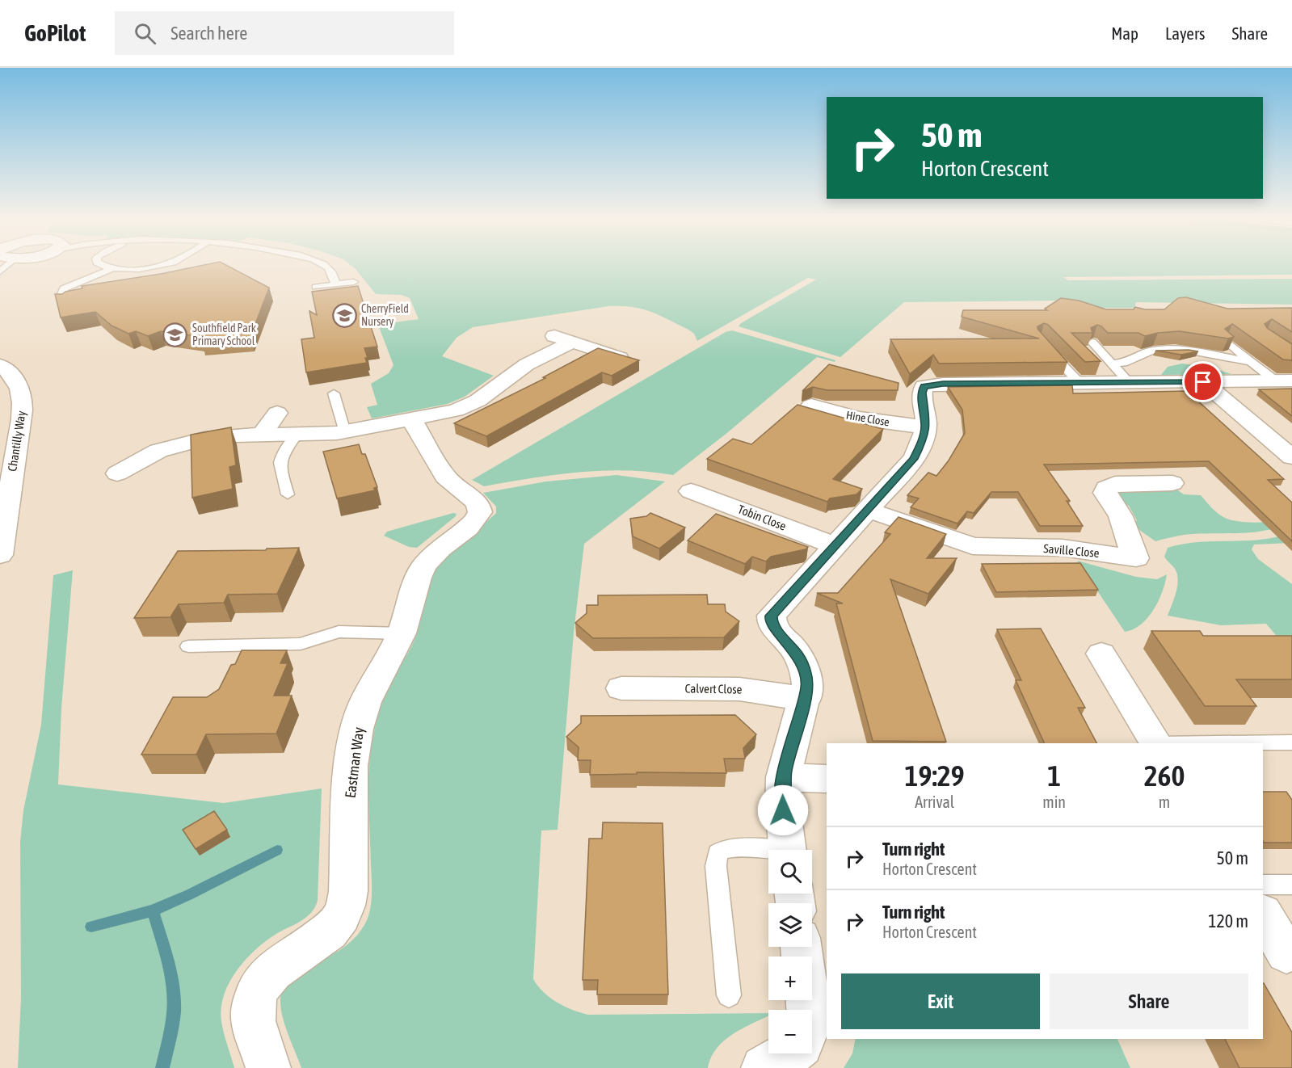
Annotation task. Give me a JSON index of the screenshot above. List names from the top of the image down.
{
  "streets": {
    "street": [
      "Hine Close",
      "Chantilly Way",
      "Tobin Close",
      "Saville Close",
      "Calvert Close",
      "Eastman Way"
    ]
  },
  "places": {
    "school or university": ["CherryField Nursery", "Southfield Park Primary School"]
  },
  "page": {
    "header": "GoPilot",
    "search": "Search here",
    "nav": ["Map", "Layers", "Share"],
    "turn": ["50 m", "Horton Crescent"],
    "eta": [
      "19:29",
      "Arrival",
      "1",
      "min",
      "260",
      "m"
    ],
    "list": [
      {
        "name": "Turn right",
        "note": "Horton Crescent",
        "value": "50 m"
      },
      {
        "name": "Turn right",
        "note": "Horton Crescent",
        "value": "120 m"
      }
    ],
    "map_buttons": ["+", "−"],
    "buttons": ["Exit", "Share"]
  }
}
